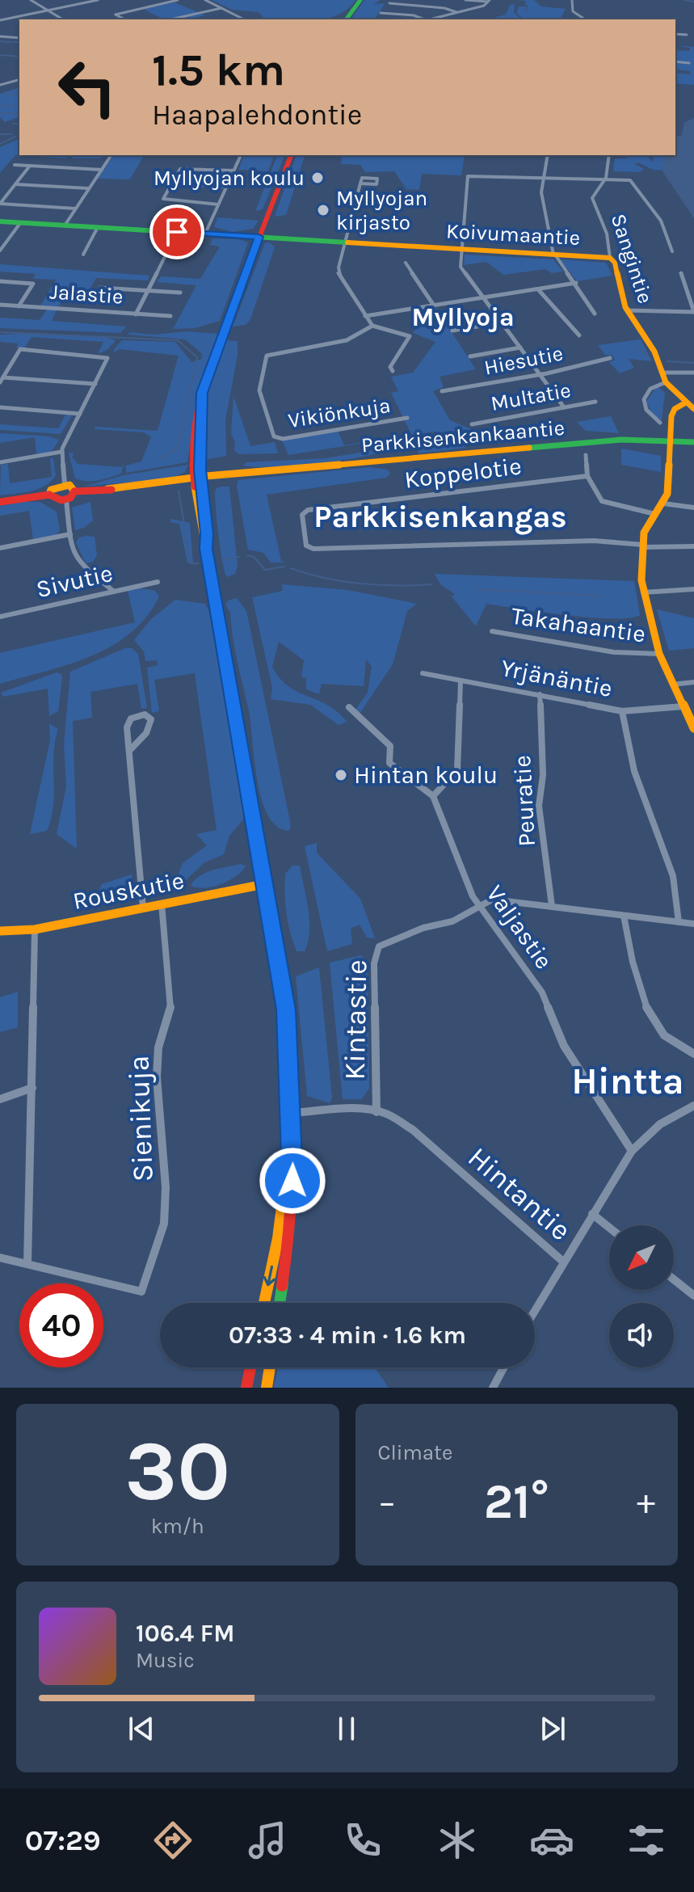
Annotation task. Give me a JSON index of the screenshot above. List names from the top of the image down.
{
  "streets": {
    "main road": [
      "Koivumaantie",
      "Sangintie",
      "Parkkisenkankaantie",
      "Rouskutie"
    ],
    "street": [
      "Jalastie",
      "Hiesutie",
      "Multatie",
      "Vikiönkuja",
      "Koppelotie",
      "Sivutie",
      "Takahaantie",
      "Yrjänäntie",
      "Peuratie",
      "Valjastie",
      "Kintastie",
      "Sienikuja",
      "Hintantie"
    ]
  },
  "crossings": [
    ["Koivumaantie", "Sangintie"],
    ["Yrjänäntie", "Peuratie"],
    ["Peuratie", "Kintastie"],
    ["Rouskutie", "Sienikuja"],
    ["Valjastie", "Kintastie"],
    ["Valjastie", "Hintantie"],
    ["Kintastie", "Hintantie"]
  ],
  "districts": ["Myllyoja", "Parkkisenkangas", "Hintta"],
  "places": ["Myllyojan koulu", "Myllyojan kirjasto", "Hintan koulu"],
  "north": "bottom left",
  "page": {
    "turn": ["1.5 km", "Haapalehdontie"],
    "limit": "40",
    "trip": "07:33 · 4 min · 1.6 km",
    "tile": [
      ["30", "km/h"],
      "Climate"
    ],
    "heat": ["−", "21°", "+"],
    "song": ["106.4 FM", "Music"],
    "tabs": "07:29"
  }
}
